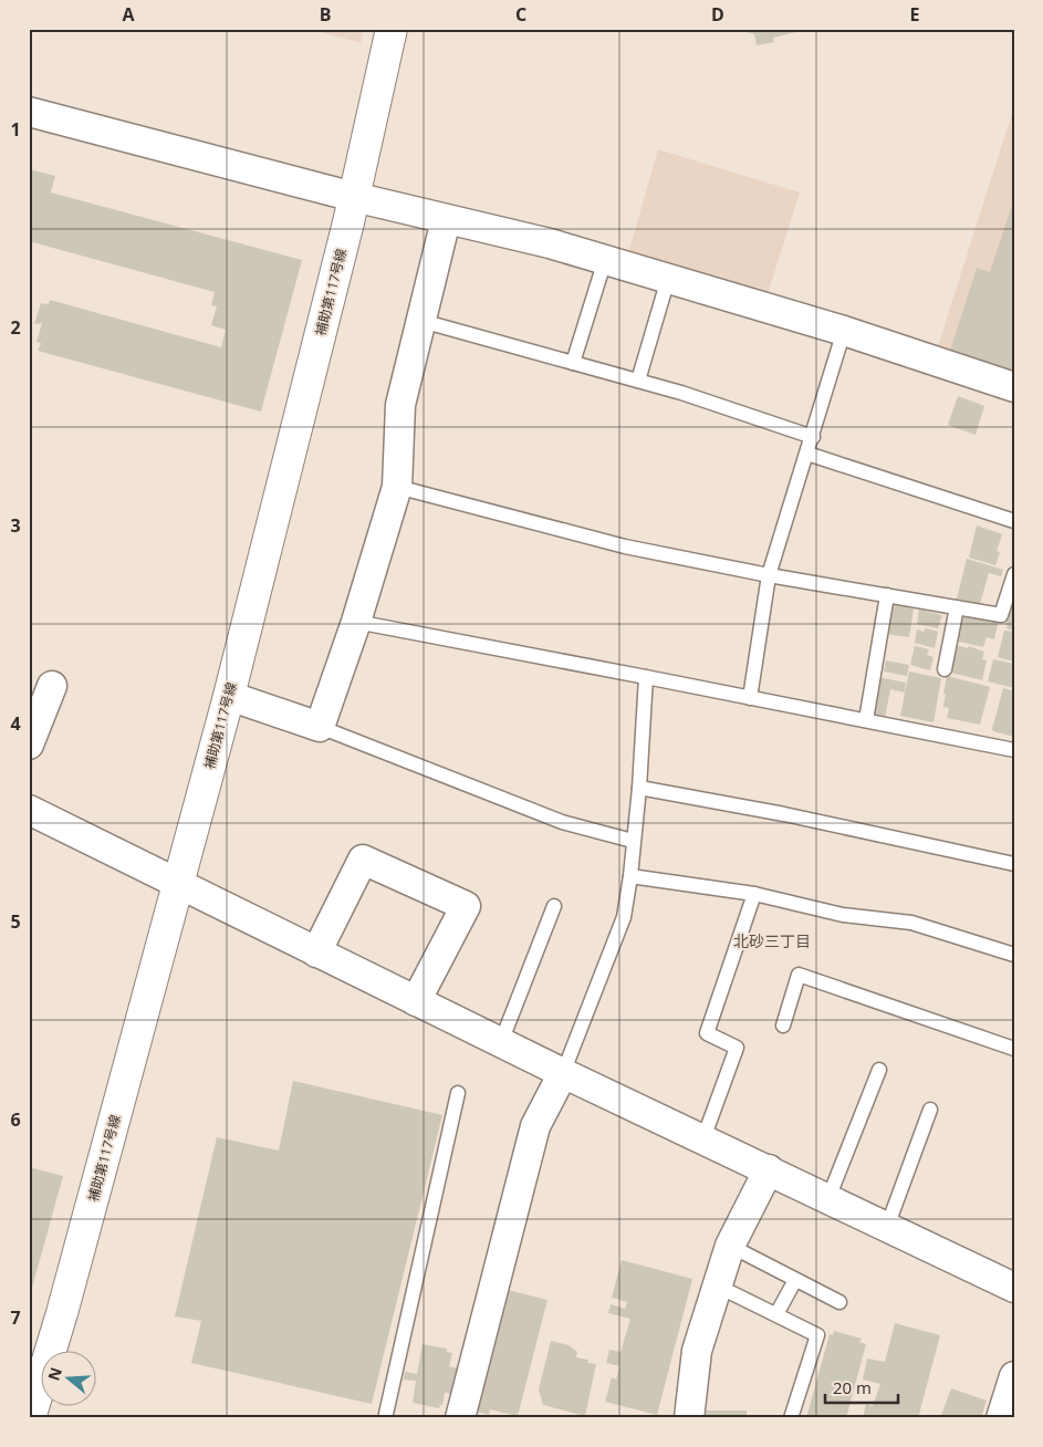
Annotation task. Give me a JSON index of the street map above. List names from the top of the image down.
{
  "streets": {
    "street": ["補助第117号線"]
  },
  "districts": ["北砂三丁目"],
  "scale_bar": "20 m",
  "north": "left",
  "grid": {
    "columns": [
      "A",
      "B",
      "C",
      "D",
      "E"
    ],
    "rows": [
      "1",
      "2",
      "3",
      "4",
      "5",
      "6",
      "7"
    ]
  }
}
